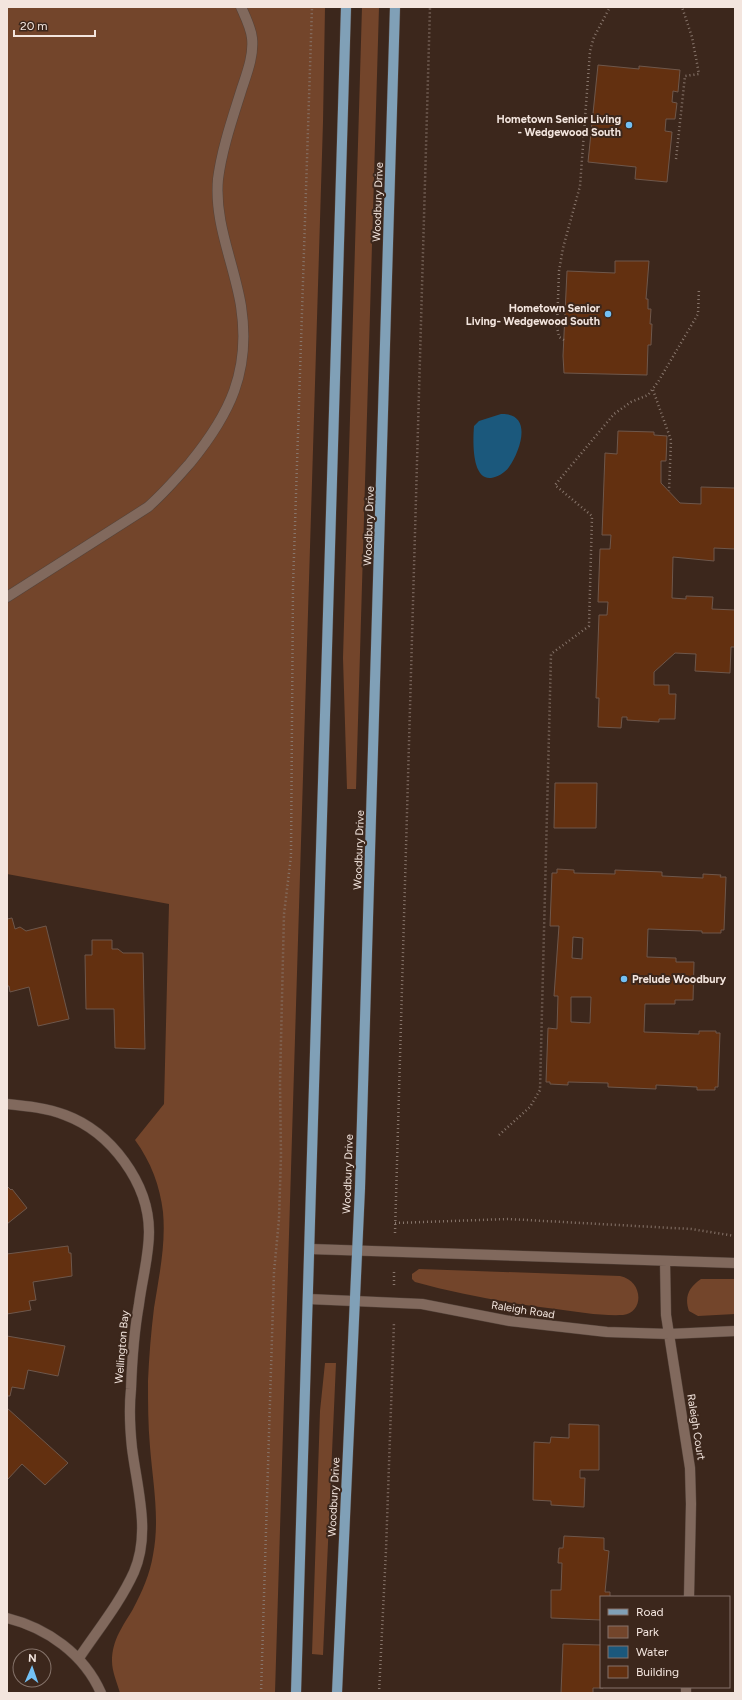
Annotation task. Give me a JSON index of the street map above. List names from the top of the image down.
{
  "streets": {
    "main road": ["Woodbury Drive"],
    "street": ["Raleigh Road", "Wellington Bay", "Raleigh Court"]
  },
  "crossings": [
    ["Woodbury Drive", "Raleigh Road"],
    ["Raleigh Road", "Raleigh Court"]
  ],
  "places": ["Hometown Senior Living - Wedgewood South", "Hometown Senior Living- Wedgewood South", "Prelude Woodbury"],
  "legend": [
    "Road",
    "Park",
    "Water",
    "Building"
  ],
  "scale_bar": "20 m",
  "north": "top"
}
